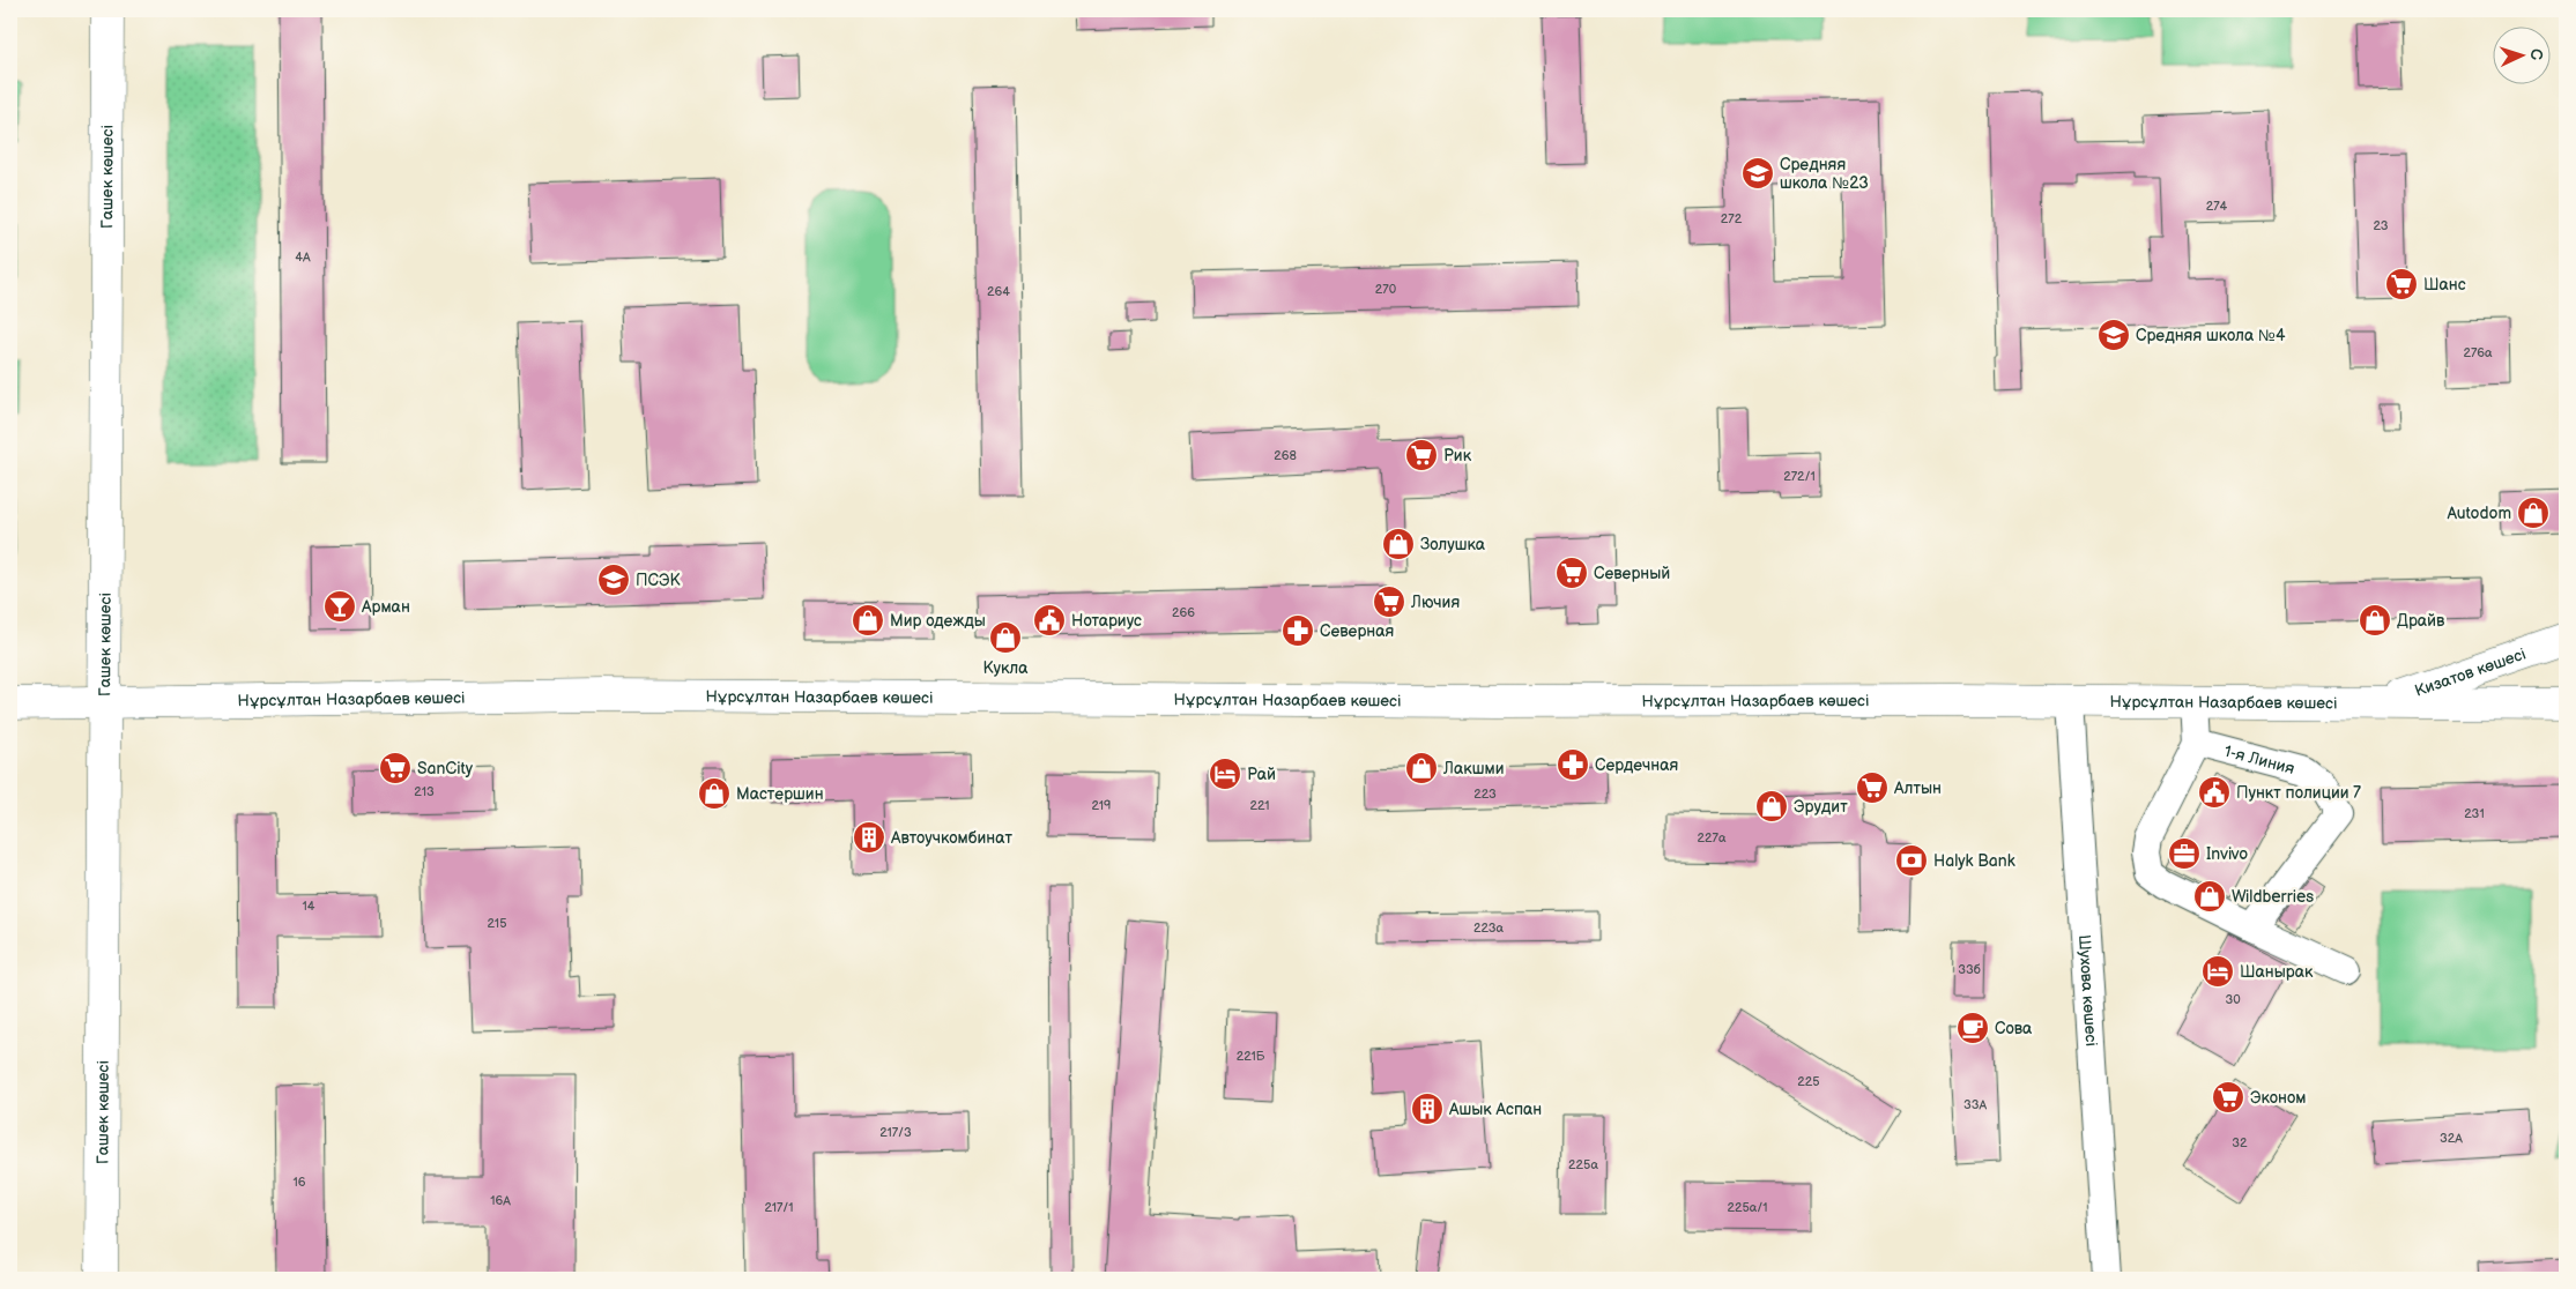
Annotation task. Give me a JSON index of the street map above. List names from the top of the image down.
{
  "streets": {
    "main road": ["Гашек көшесі", "Кизатов көшесі", "Нұрсұлтан Назарбаев көшесі"],
    "street": ["1-я Линия", "Шухова көшесі"]
  },
  "crossings": [
    ["Гашек көшесі", "Нұрсұлтан Назарбаев көшесі"],
    ["Кизатов көшесі", "Нұрсұлтан Назарбаев көшесі"],
    ["Нұрсұлтан Назарбаев көшесі", "Шухова көшесі"]
  ],
  "places": {
    "school or university": ["Средняя школа №23", "Средняя школа №4", "ПСЭК"],
    "supermarket": [
      "Шанс",
      "Рик",
      "Северный",
      "Лючия",
      "SanCity",
      "Алтын",
      "Эконом"
    ],
    "shop": [
      "Autodom",
      "Золушка",
      "Мир одежды",
      "Драйв",
      "Кукла",
      "Лакшми",
      "Мастершин",
      "Эрудит",
      "Wildberries"
    ],
    "bar": ["Арман"],
    "public building": ["Нотариус", "Пункт полиции 7"],
    "pharmacy": ["Северная", "Сердечная"],
    "hotel": ["Рай", "Шанырак"],
    "building": ["Автоучкомбинат", "Ашык Аспан"],
    "office": ["Invivo"],
    "bank": ["Halyk Bank"],
    "cafe": ["Сова"]
  },
  "house_numbers": [
    "274",
    "272",
    "23",
    "4А",
    "270",
    "264",
    "276а",
    "268",
    "272/1",
    "266",
    "213",
    "223",
    "219",
    "221",
    "231",
    "227а",
    "14",
    "215",
    "223а",
    "33б",
    "30",
    "221Б",
    "225",
    "33А",
    "217/3",
    "32А",
    "32",
    "225а",
    "16",
    "16А",
    "217/1",
    "225а/1"
  ],
  "north": "right"
}
